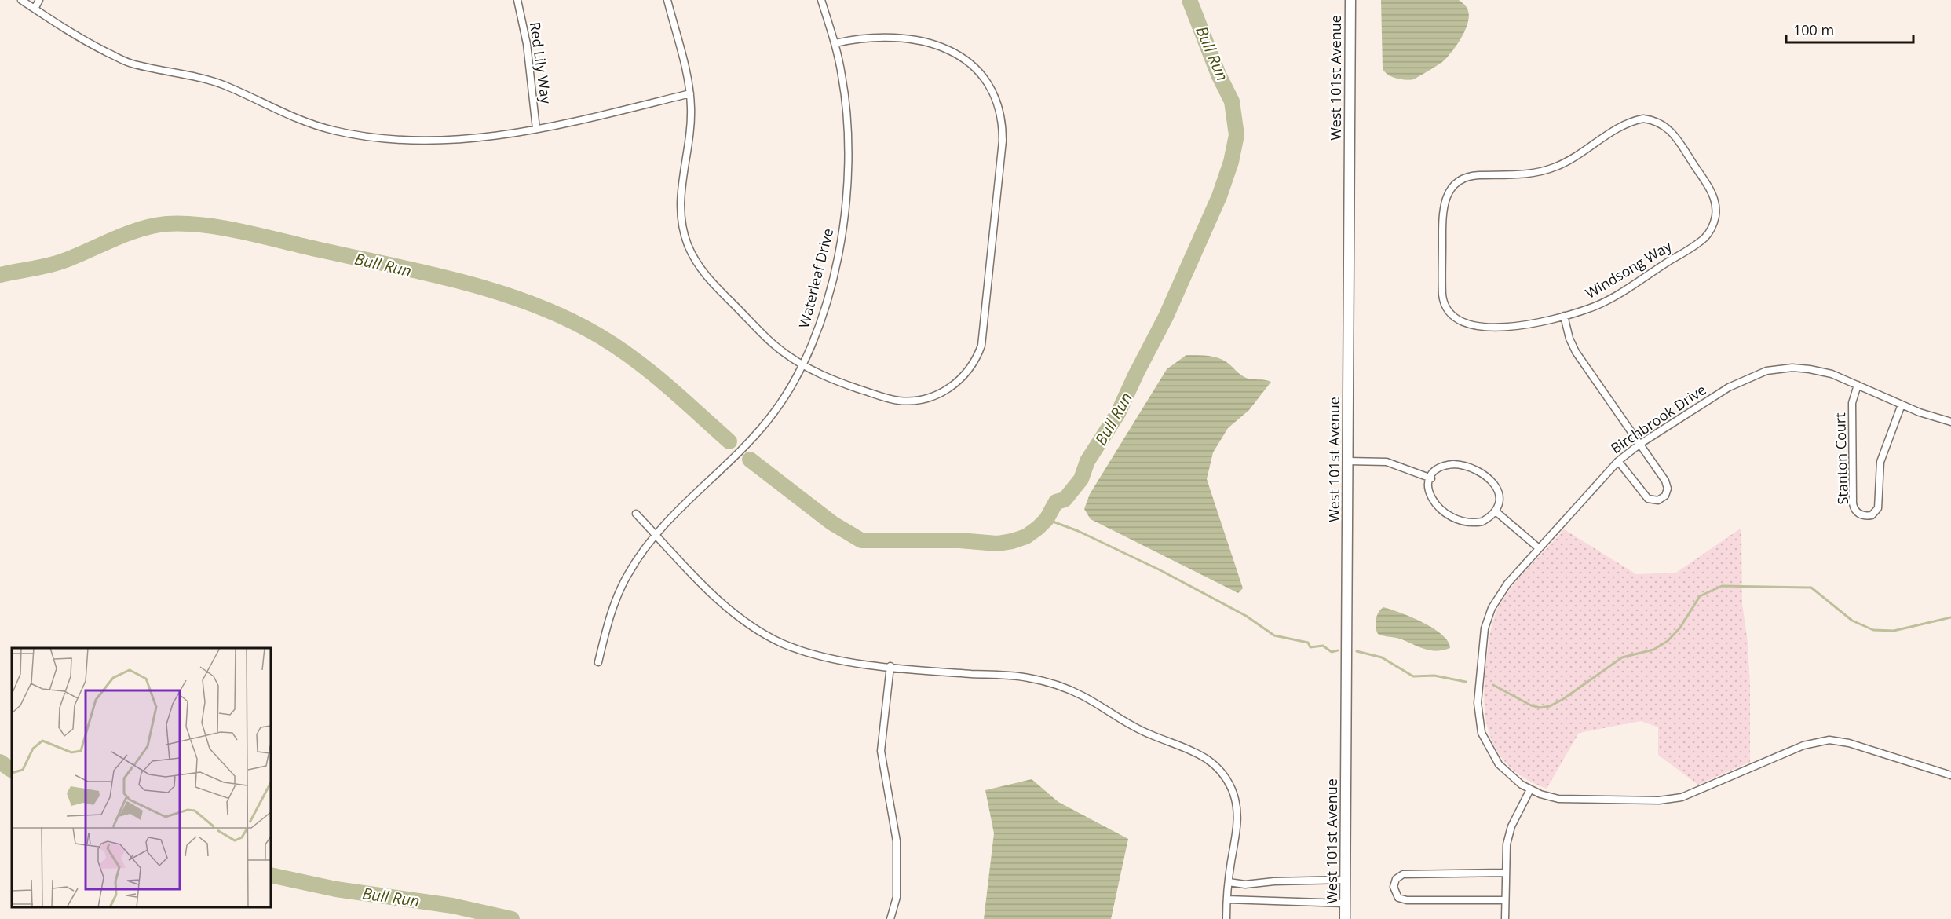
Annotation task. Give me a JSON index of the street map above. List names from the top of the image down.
{
  "streets": {
    "street": [
      "Red Lily Way",
      "West 101st Avenue",
      "Windsong Way",
      "Waterleaf Drive",
      "Birchbrook Drive",
      "Stanton Court"
    ]
  },
  "crossings": [
    ["Birchbrook Drive", "Stanton Court"]
  ],
  "water": ["Bull Run"],
  "scale_bar": "100 m"
}
